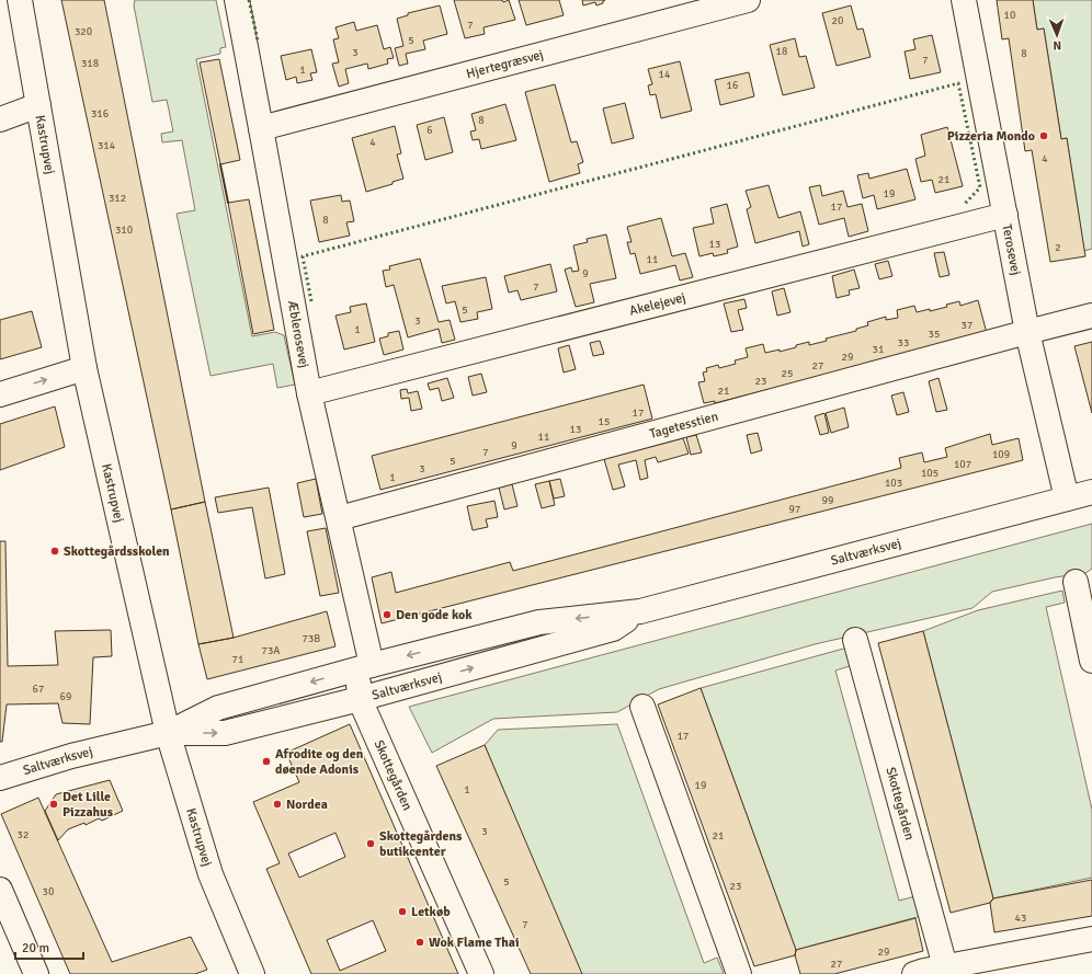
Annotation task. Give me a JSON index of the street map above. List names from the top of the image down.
{
  "streets": {
    "street": [
      "Hjertegræsvej",
      "Kastrupvej",
      "Terosevej",
      "Akelejevej",
      "Æblerosevej",
      "Tagetesstien",
      "Saltværksvej",
      "Skottegården"
    ]
  },
  "crossings": [
    ["Hjertegræsvej", "Æblerosevej"],
    ["Kastrupvej", "Saltværksvej"],
    ["Terosevej", "Akelejevej"],
    ["Terosevej", "Tagetesstien"],
    ["Terosevej", "Saltværksvej"],
    ["Akelejevej", "Æblerosevej"],
    ["Æblerosevej", "Tagetesstien"],
    ["Æblerosevej", "Saltværksvej"],
    ["Æblerosevej", "Skottegården"],
    ["Saltværksvej", "Skottegården"]
  ],
  "places": [
    "Pizzeria Mondo",
    "Skottegårdsskolen",
    "Den gode kok",
    "Afrodite og den døende Adonis",
    "Det Lille Pizzahus",
    "Nordea",
    "Skottegårdens butikcenter",
    "Letkøb",
    "Wok Flame Thai"
  ],
  "house_numbers": [
    "10",
    "20",
    "7",
    "320",
    "5",
    "18",
    "3",
    "8",
    "7",
    "318",
    "1",
    "14",
    "16",
    "316",
    "8",
    "6",
    "4",
    "314",
    "4",
    "21",
    "19",
    "312",
    "17",
    "8",
    "310",
    "13",
    "2",
    "11",
    "9",
    "7",
    "5",
    "3",
    "37",
    "1",
    "35",
    "33",
    "31",
    "29",
    "27",
    "25",
    "23",
    "21",
    "17",
    "15",
    "13",
    "11",
    "9",
    "7",
    "109",
    "5",
    "107",
    "3",
    "105",
    "1",
    "103",
    "99",
    "97",
    "73B",
    "73A",
    "71",
    "67",
    "69",
    "17",
    "19",
    "1",
    "3",
    "32",
    "21",
    "5",
    "23",
    "30",
    "43",
    "7",
    "29",
    "27"
  ],
  "scale_bar": "20 m",
  "north": "bottom"
}
